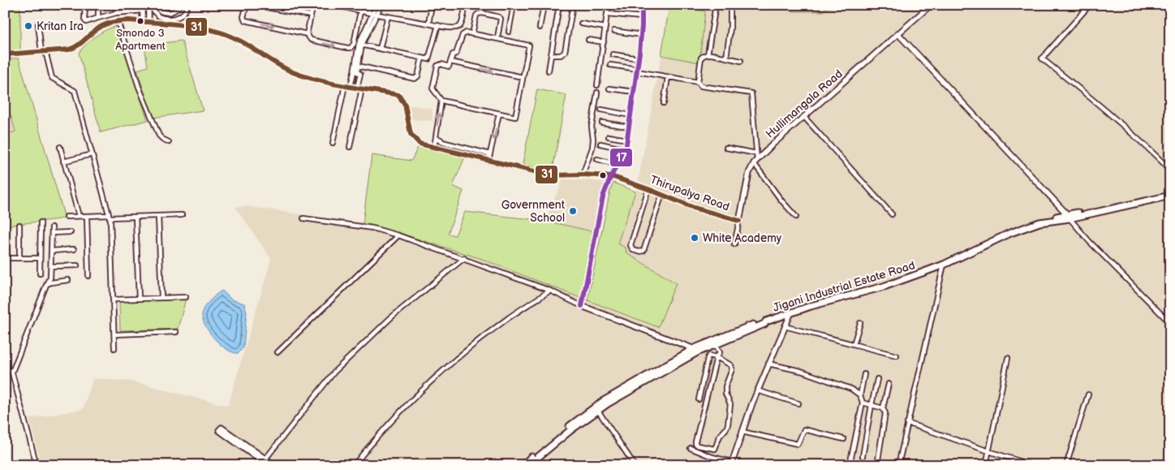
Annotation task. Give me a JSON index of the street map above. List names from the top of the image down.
{
  "streets": {
    "main road": ["Jigani Industrial Estate Road"],
    "street": ["Hullimangala Road", "Thirupalya Road"]
  },
  "crossings": [
    ["Hullimangala Road", "Thirupalya Road"]
  ],
  "places": [
    "Smondo 3 Apartment",
    "Kritan Ira",
    "Government School",
    "White Academy"
  ],
  "lines": ["transit line 17", "transit line 31"]
}
